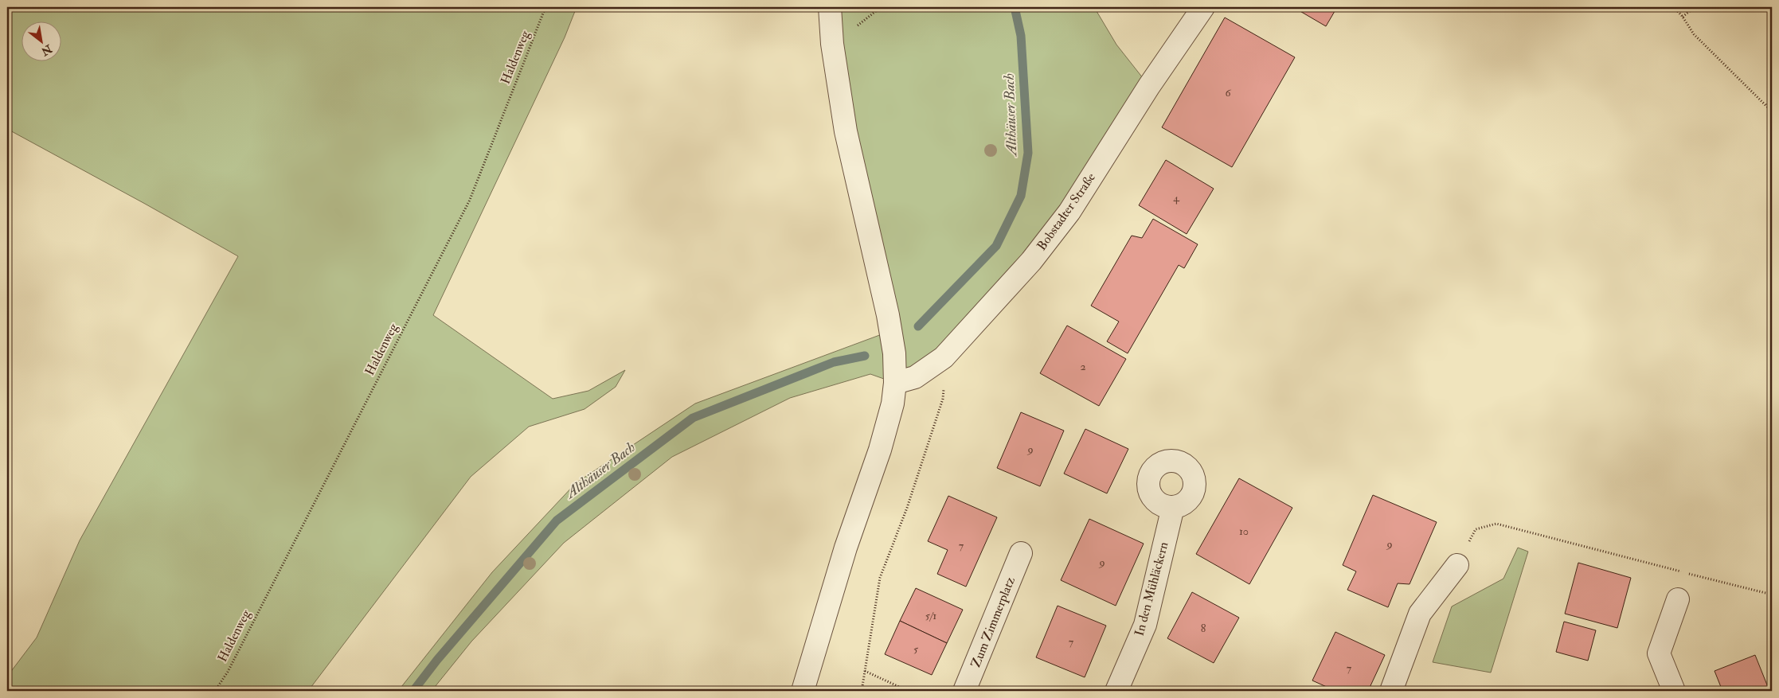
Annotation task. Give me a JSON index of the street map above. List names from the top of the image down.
{
  "streets": {
    "street": ["Bobstadter Straße", "In den Mühläckern", "Zum Zimmerplatz"],
    "path": ["Haldenweg"]
  },
  "water": ["Althäuser Bach"],
  "house_numbers": [
    "6",
    "4",
    "2",
    "9",
    "10",
    "9",
    "7",
    "9",
    "5/1",
    "8",
    "7",
    "5",
    "7"
  ],
  "north": "bottom right"
}
